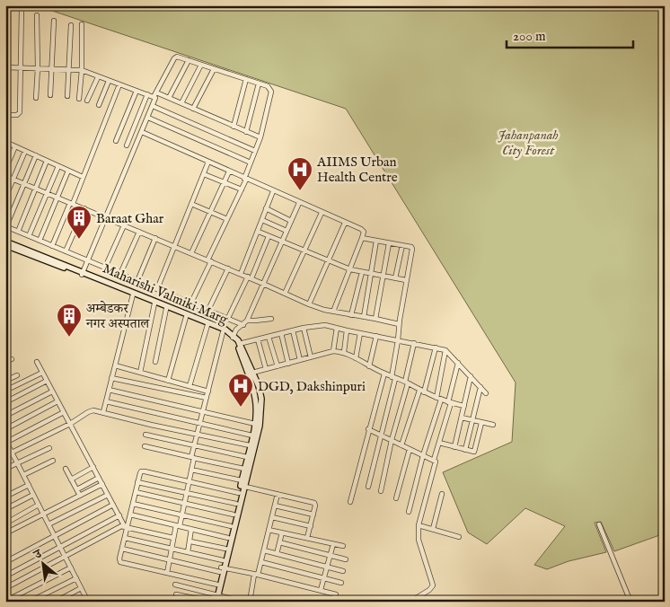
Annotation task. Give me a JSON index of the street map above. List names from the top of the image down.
{
  "streets": {
    "street": ["Maharishi Valmiki Marg"]
  },
  "parks": ["Jahanpanah City Forest"],
  "places": {
    "hospital": ["AIIMS Urban Health Centre", "DGD, Dakshinpuri"],
    "building": ["Baraat Ghar", "अम्बेडकर नगर अस्पताल"]
  },
  "scale_bar": "200 m",
  "north": "top left"
}
